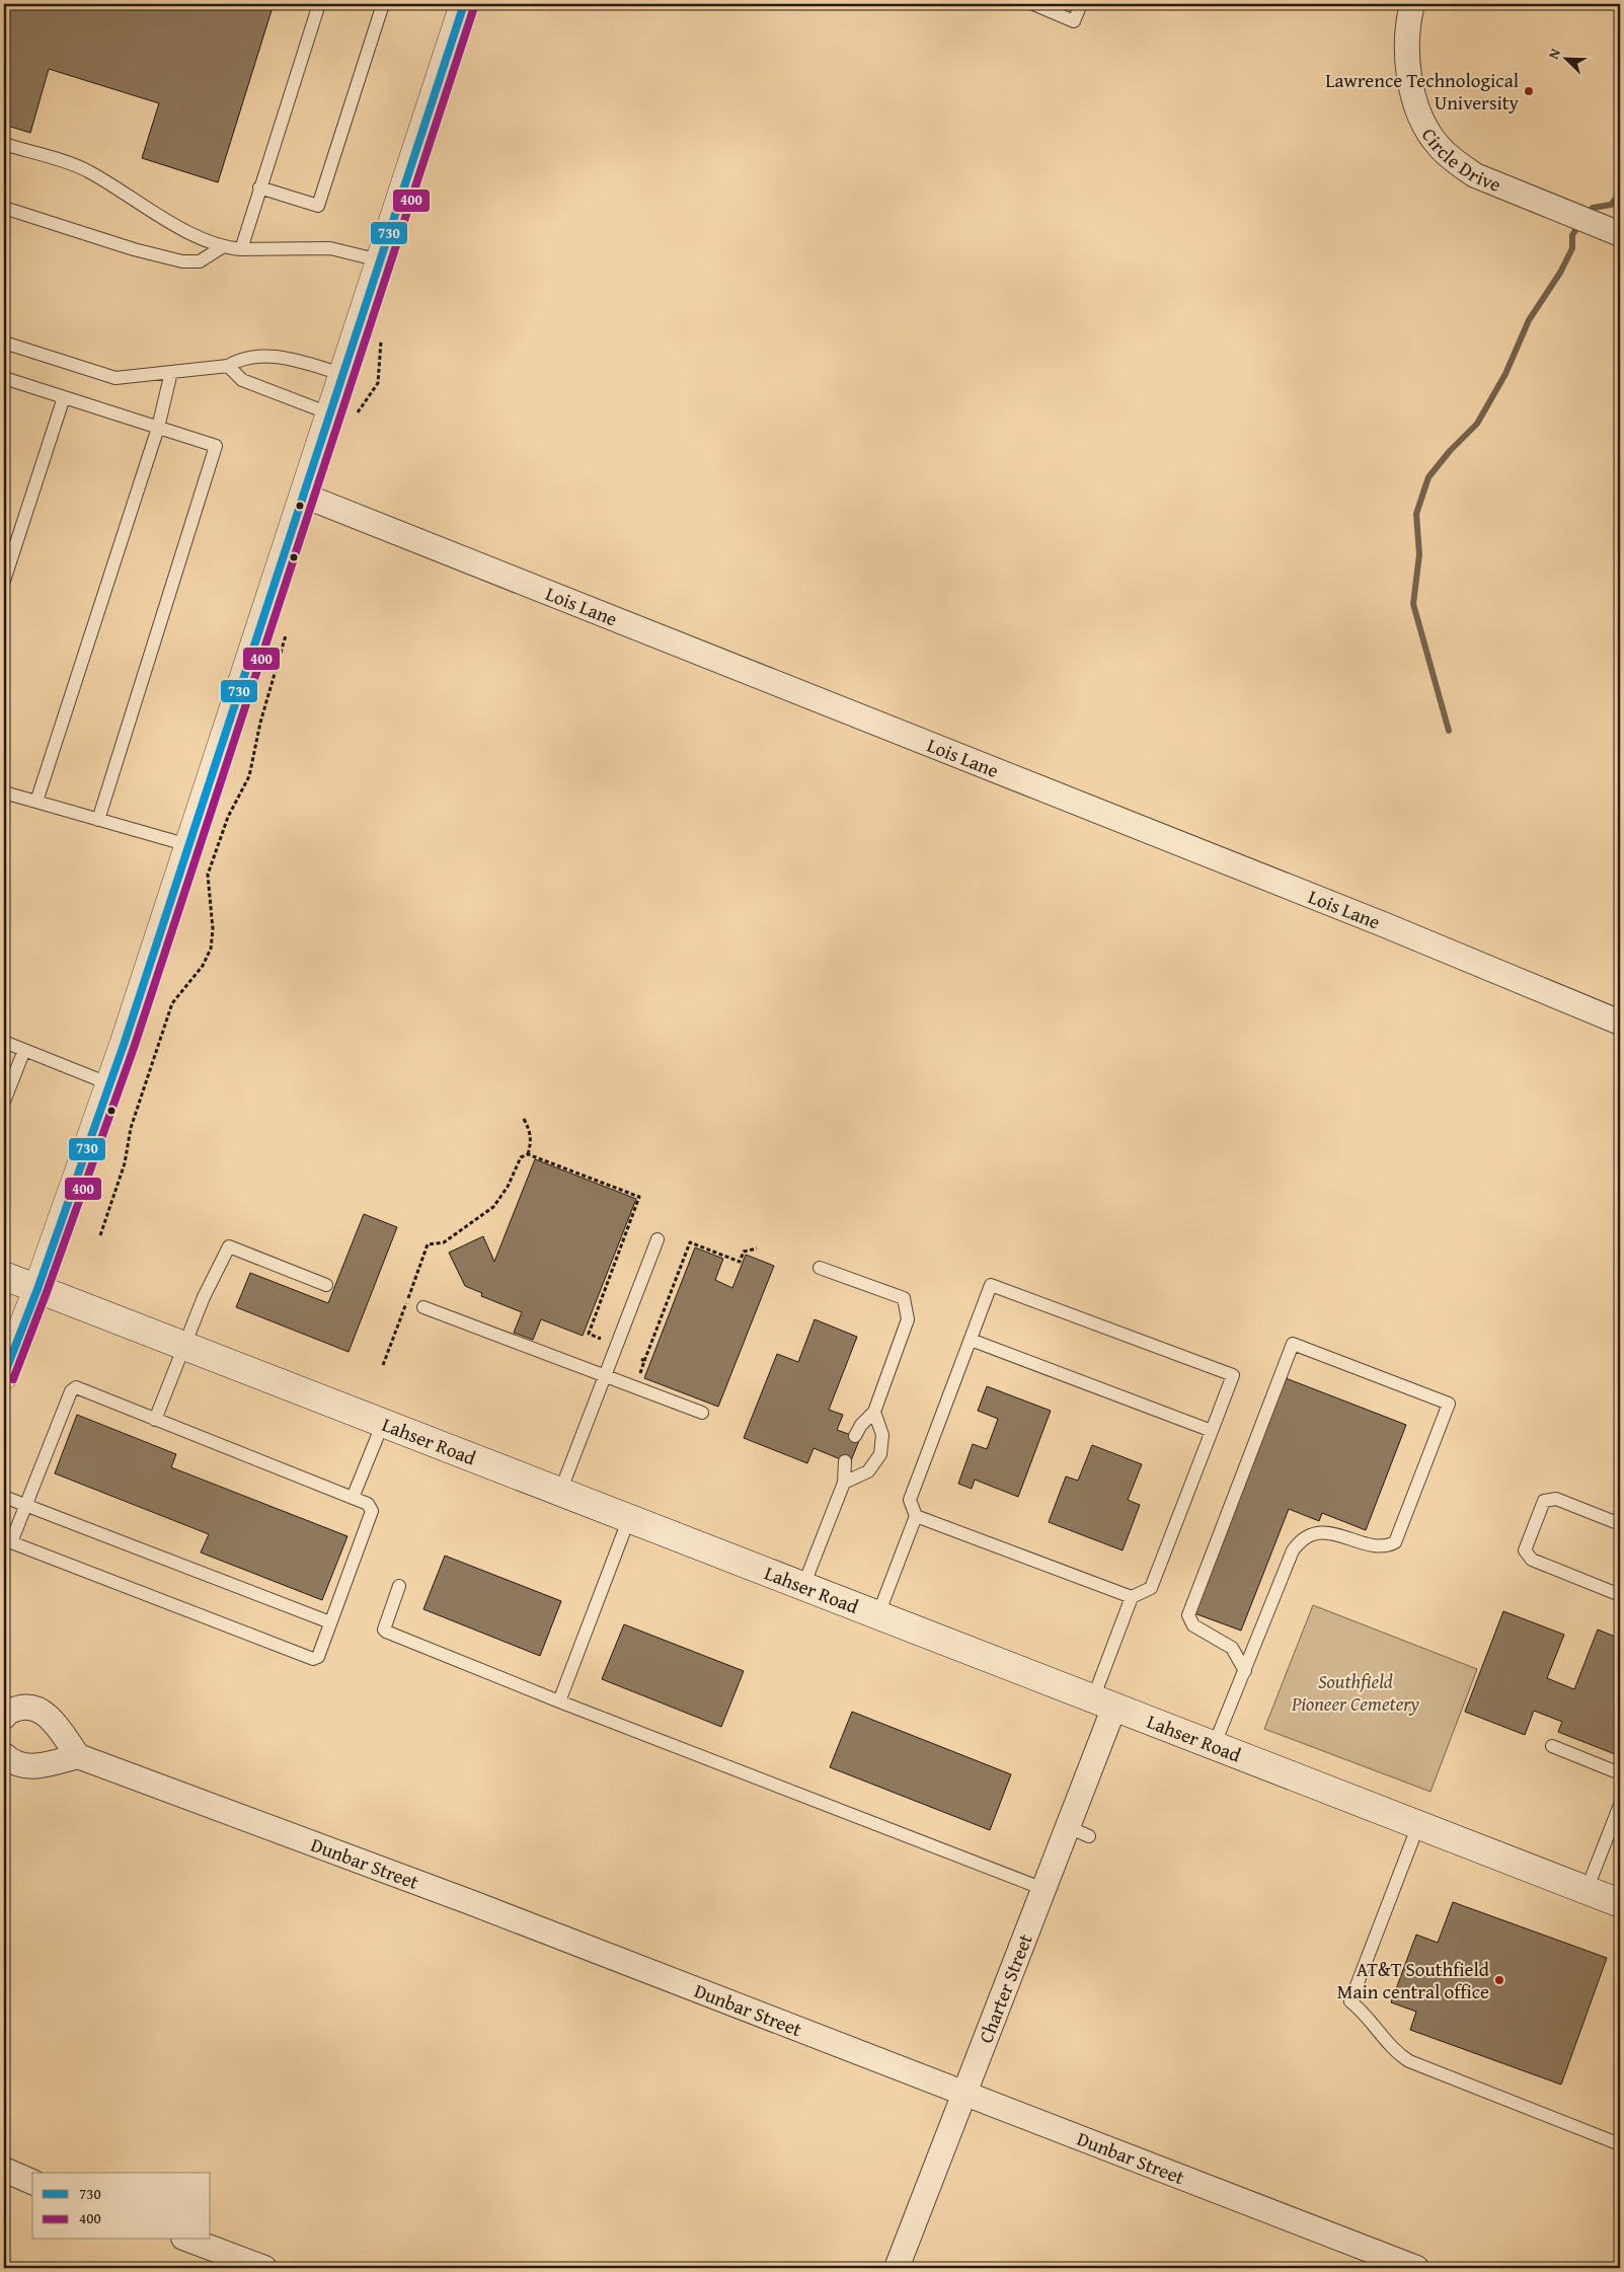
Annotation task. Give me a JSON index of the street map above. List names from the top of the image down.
{
  "streets": {
    "main road": ["Lahser Road"],
    "street": [
      "Circle Drive",
      "Lois Lane",
      "Dunbar Street",
      "Charter Street"
    ]
  },
  "crossings": [
    ["Lahser Road", "Charter Street"],
    ["Dunbar Street", "Charter Street"]
  ],
  "parks": ["Southfield Pioneer Cemetery"],
  "places": ["Lawrence Technological University", "AT&T Southfield Main central office"],
  "lines": ["transit line 730", "transit line 400"],
  "legend": ["730", "400"],
  "north": "top left"
}
